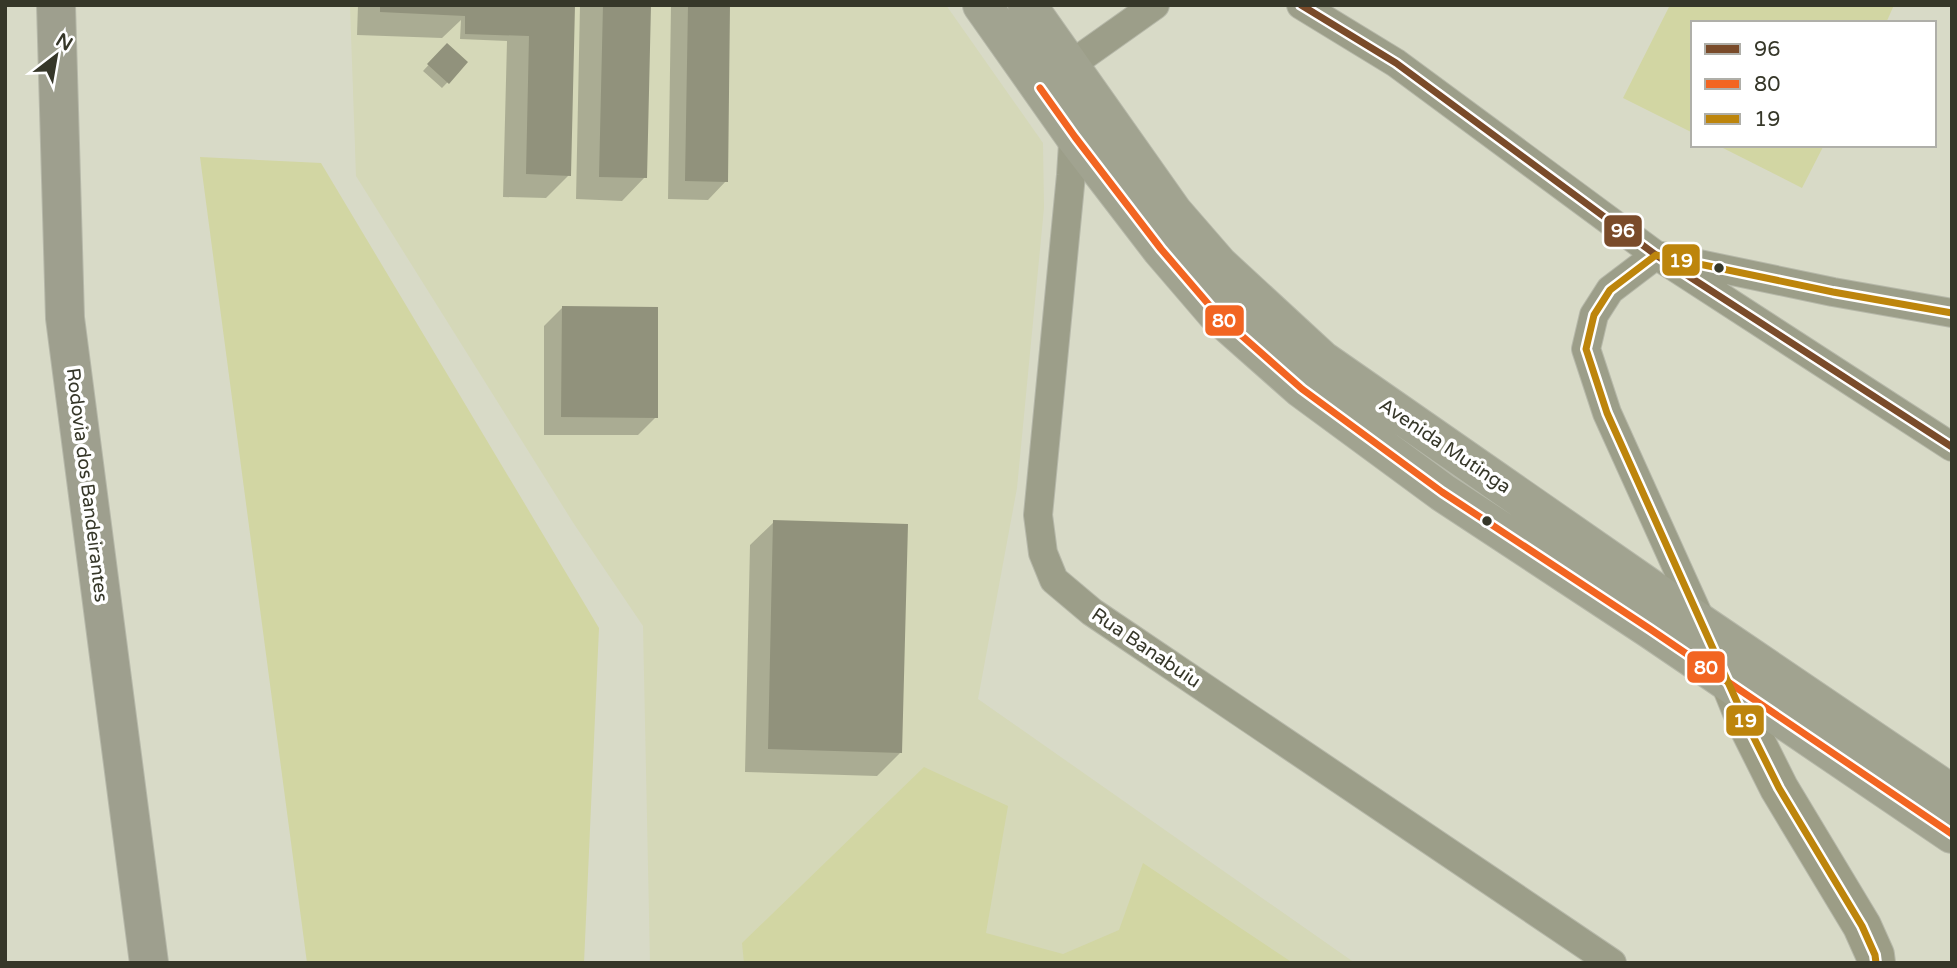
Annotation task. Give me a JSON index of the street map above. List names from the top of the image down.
{
  "streets": {
    "highway": ["Rodovia dos Bandeirantes"],
    "main road": ["Avenida Mutinga"],
    "street": ["Rua Banabuiu"]
  },
  "crossings": [
    ["Avenida Mutinga", "Rua Banabuiu"]
  ],
  "lines": ["transit line 96", "transit line 80", "transit line 19"],
  "legend": ["96", "80", "19"],
  "north": "top right"
}
